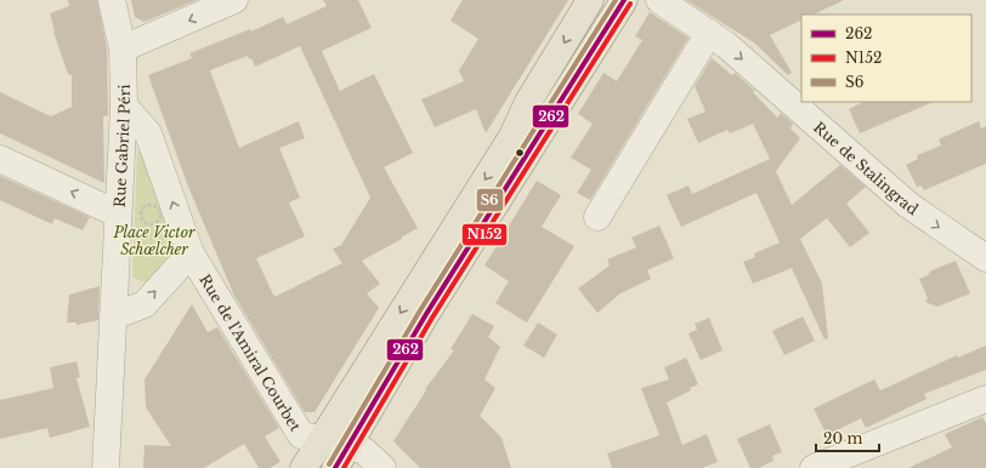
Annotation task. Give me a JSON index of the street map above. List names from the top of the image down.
{
  "streets": {
    "street": ["Rue Gabriel Péri", "Rue de Stalingrad", "Rue de l'Amiral Courbet"]
  },
  "crossings": [
    ["Rue Gabriel Péri", "Rue de l'Amiral Courbet"]
  ],
  "one_way": ["Rue de Stalingrad", "Rue de l'Amiral Courbet"],
  "parks": ["Place Victor Schœlcher"],
  "lines": ["transit line 262", "transit line S6", "transit line N152"],
  "legend": ["262", "N152", "S6"],
  "scale_bar": "20 m"
}
